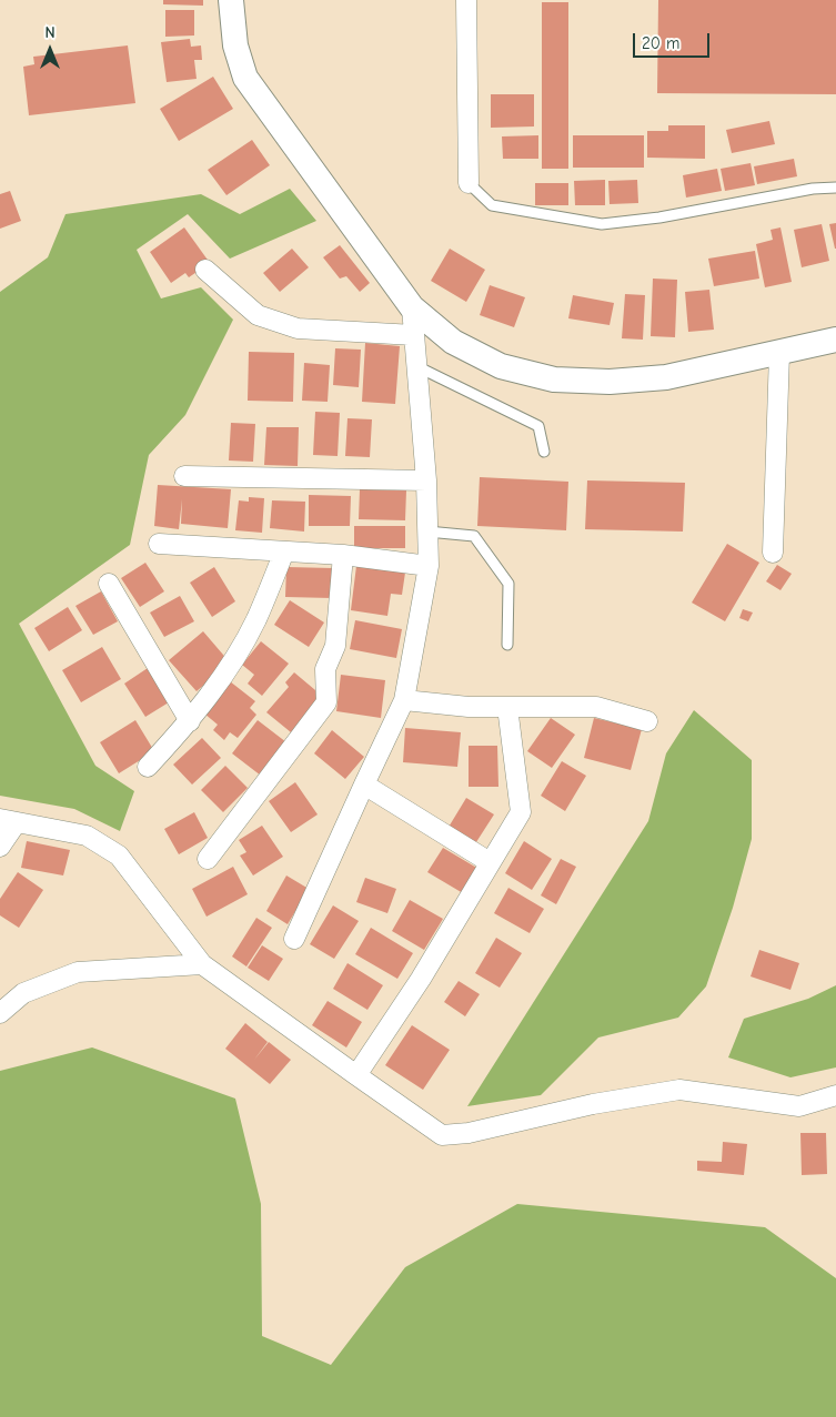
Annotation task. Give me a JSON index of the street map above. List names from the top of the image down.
{
  "scale_bar": "20 m",
  "north": "top"
}
